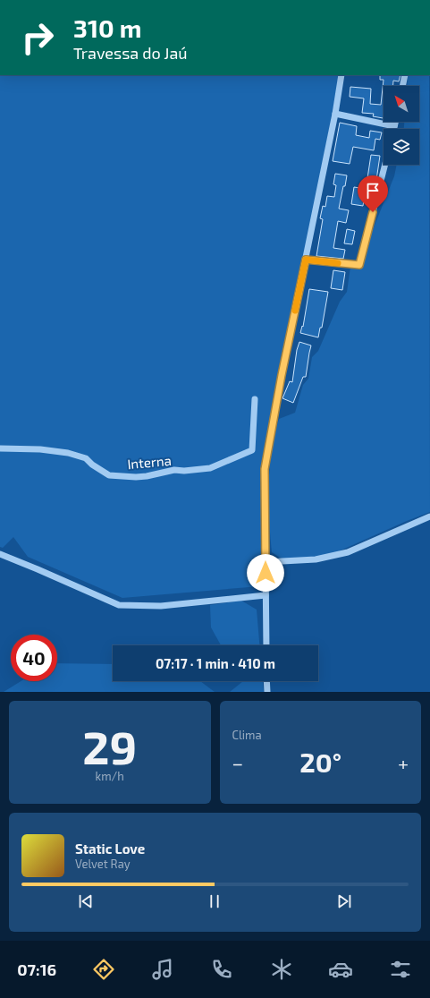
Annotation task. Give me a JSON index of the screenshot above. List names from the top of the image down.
{
  "streets": {
    "street": ["Interna"]
  },
  "north": "top left",
  "page": {
    "turn": ["310 m", "Travessa do Jaú"],
    "limit": "40",
    "trip": "07:17 · 1 min · 410 m",
    "tile": [
      ["29", "km/h"],
      "Clima"
    ],
    "heat": ["−", "20°", "+"],
    "song": ["Static Love", "Velvet Ray"],
    "tabs": "07:16"
  }
}
